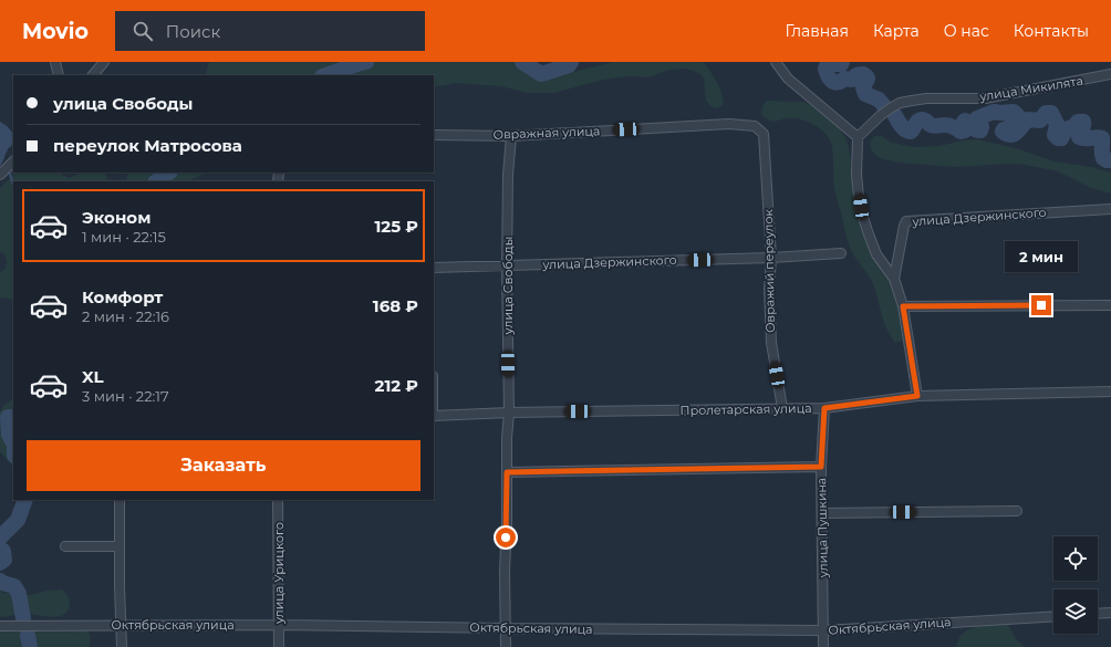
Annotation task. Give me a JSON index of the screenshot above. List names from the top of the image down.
{
  "streets": {
    "street": [
      "улица Микилята",
      "Овражная улица",
      "улица Дзержинского",
      "Овражий переулок",
      "улица Свободы",
      "Пролетарская улица",
      "улица Пушкина",
      "улица Урицкого",
      "Октябрьская улица"
    ]
  },
  "crossings": [
    ["Овражная улица", "Овражий переулок"],
    ["Овражная улица", "улица Свободы"],
    ["улица Дзержинского", "Овражий переулок"],
    ["улица Дзержинского", "улица Свободы"],
    ["Овражий переулок", "Пролетарская улица"],
    ["улица Свободы", "Пролетарская улица"],
    ["улица Свободы", "Октябрьская улица"],
    ["Пролетарская улица", "улица Пушкина"],
    ["улица Пушкина", "Октябрьская улица"],
    ["улица Урицкого", "Октябрьская улица"]
  ],
  "page": {
    "header": "Movio",
    "search": "Поиск",
    "nav": [
      "Главная",
      "Карта",
      "О нас",
      "Контакты"
    ],
    "banner": ["улица Свободы", "переулок Матросова"],
    "list": [
      {
        "name": "Эконом",
        "note": "1 мин · 22:15",
        "value": "125 ₽"
      },
      {
        "name": "Комфорт",
        "note": "2 мин · 22:16",
        "value": "168 ₽"
      },
      {
        "name": "XL",
        "note": "3 мин · 22:17",
        "value": "212 ₽"
      }
    ],
    "bubble": "2 мин",
    "buttons": "Заказать"
  }
}
